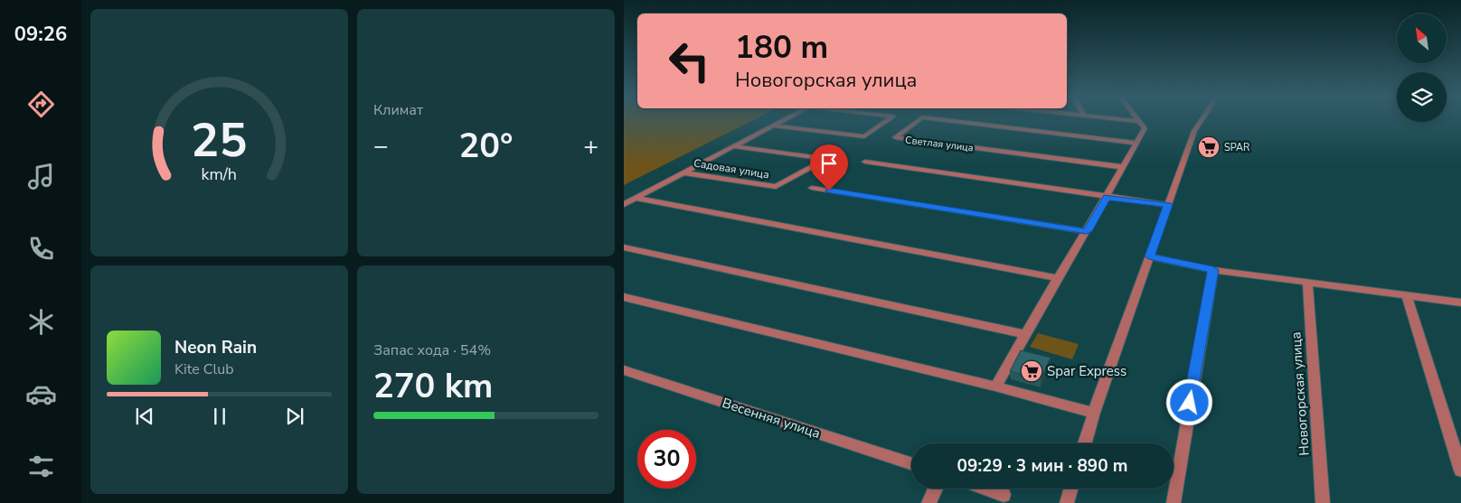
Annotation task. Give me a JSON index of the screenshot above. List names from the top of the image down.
{
  "streets": {
    "street": [
      "Светлая улица",
      "Садовая улица",
      "Новогорская улица",
      "Весенняя улица"
    ]
  },
  "places": {
    "supermarket": ["SPAR", "Spar Express"]
  },
  "north": "top left",
  "page": {
    "tabs": "09:26",
    "tile": [
      "Климат",
      ["Запас хода · 54%", "270 km"]
    ],
    "turn": ["180 m", "Новогорская улица"],
    "heat": ["−", "20°", "+"],
    "song": ["Neon Rain", "Kite Club"],
    "limit": "30",
    "trip": "09:29 · 3 мин · 890 m",
    "gauge": ["25", "km/h"]
  }
}
